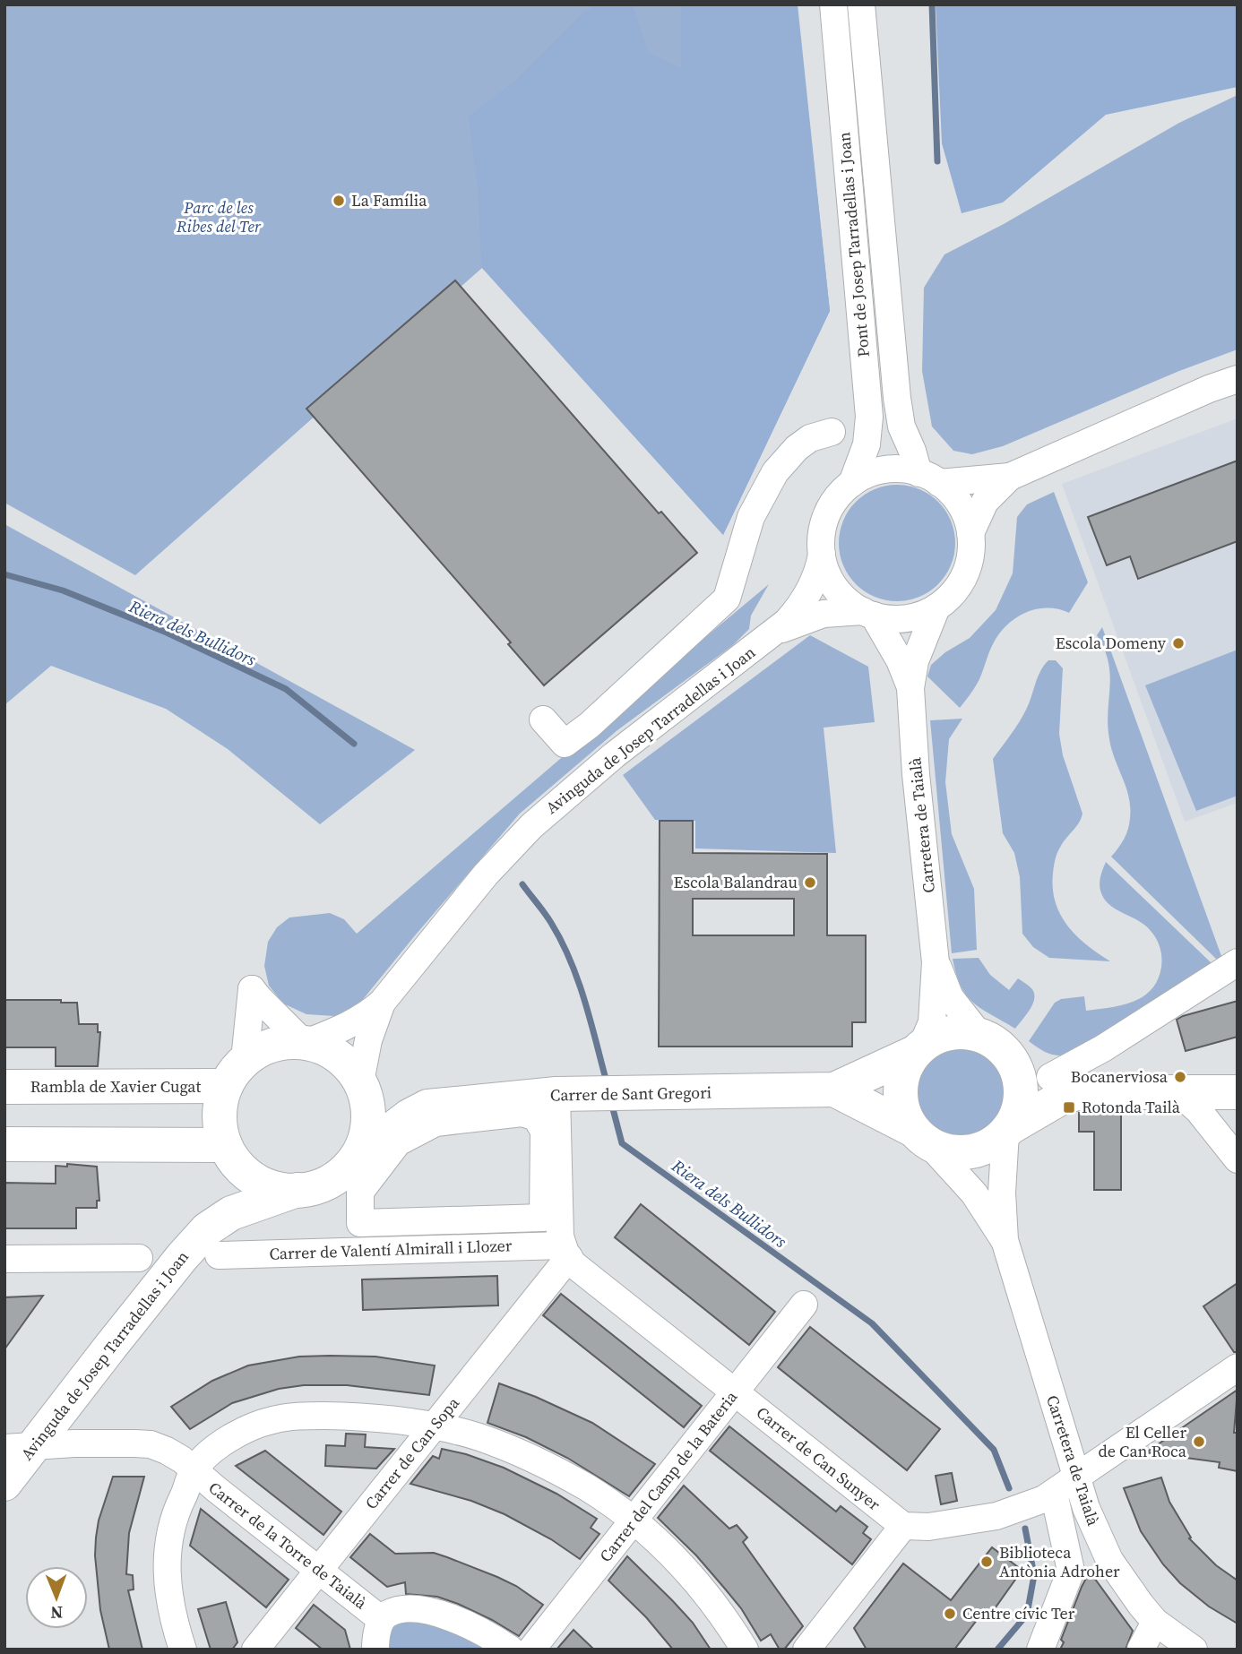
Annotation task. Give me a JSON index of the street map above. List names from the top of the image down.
{
  "streets": {
    "main road": ["Avinguda de Josep Tarradellas i Joan", "Rambla de Xavier Cugat", "Carrer de Sant Gregori"],
    "street": [
      "Pont de Josep Tarradellas i Joan",
      "Carretera de Taialà",
      "Carrer de Valentí Almirall i Llozer",
      "Carrer de Can Sopa",
      "Carrer de Can Sunyer",
      "Carrer del Camp de la Bateria",
      "Carrer de la Torre de Taialà"
    ]
  },
  "crossings": [
    ["Pont de Josep Tarradellas i Joan", "Avinguda de Josep Tarradellas i Joan"],
    ["Pont de Josep Tarradellas i Joan", "Carretera de Taialà"],
    ["Avinguda de Josep Tarradellas i Joan", "Carretera de Taialà"],
    ["Avinguda de Josep Tarradellas i Joan", "Rambla de Xavier Cugat"],
    ["Avinguda de Josep Tarradellas i Joan", "Carrer de Sant Gregori"],
    ["Avinguda de Josep Tarradellas i Joan", "Carrer de Valentí Almirall i Llozer"],
    ["Avinguda de Josep Tarradellas i Joan", "Carrer de la Torre de Taialà"],
    ["Carretera de Taialà", "Carrer de Sant Gregori"],
    ["Rambla de Xavier Cugat", "Carrer de Sant Gregori"],
    ["Carrer de Valentí Almirall i Llozer", "Carrer de Can Sopa"],
    ["Carrer de Valentí Almirall i Llozer", "Carrer de Can Sunyer"],
    ["Carrer de Can Sopa", "Carrer de Can Sunyer"],
    ["Carrer de Can Sopa", "Carrer de la Torre de Taialà"],
    ["Carrer de Can Sunyer", "Carrer del Camp de la Bateria"]
  ],
  "water": ["Riera dels Bullidors"],
  "parks": ["Parc de les Ribes del Ter"],
  "places": {
    "other": [
      "La Família",
      "Escola Domeny",
      "Escola Balandrau",
      "Bocanerviosa",
      "El Celler de Can Roca",
      "Biblioteca Antònia Adroher",
      "Centre cívic Ter"
    ],
    "transit": ["Rotonda Tailà"]
  },
  "north": "bottom"
}
